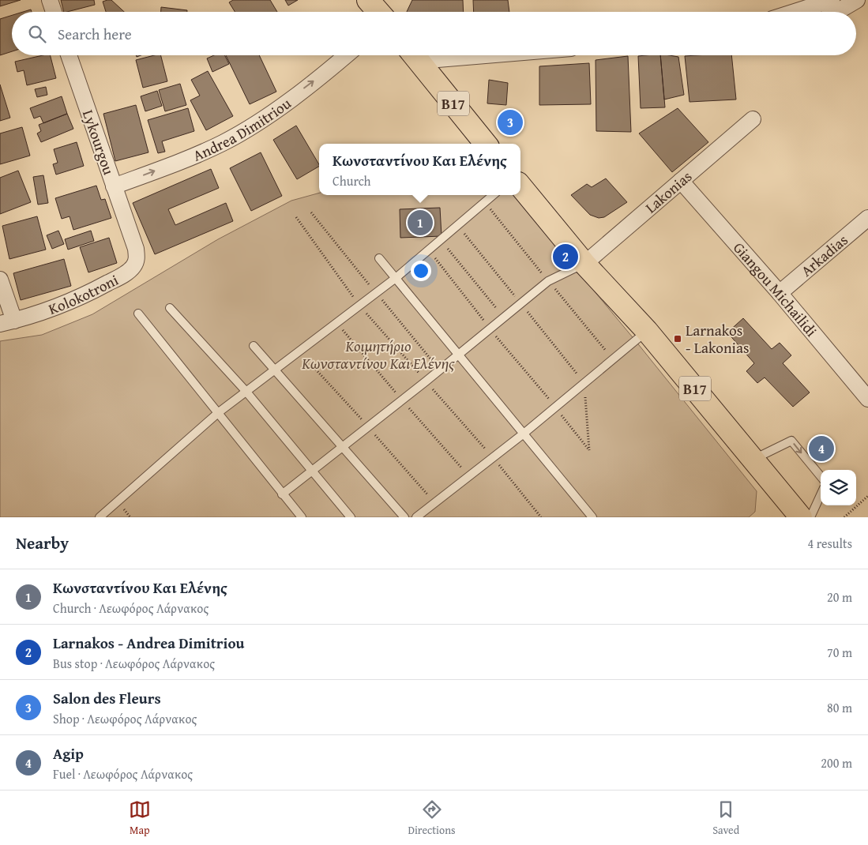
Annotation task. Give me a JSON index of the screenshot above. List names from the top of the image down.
{
  "streets": {
    "main road": ["B17"],
    "street": [
      "Andrea Dimitriou",
      "Lykourgou",
      "Lakonias",
      "Arkadias",
      "Giangou Michailidi",
      "Kolokotroni"
    ]
  },
  "crossings": [
    ["B17", "Lakonias"],
    ["Andrea Dimitriou", "Lykourgou"],
    ["Lykourgou", "Kolokotroni"],
    ["Lakonias", "Giangou Michailidi"],
    ["Arkadias", "Giangou Michailidi"]
  ],
  "one_way": ["Andrea Dimitriou"],
  "parks": ["Κοιμητήριο Κωνσταντίνου Και Ελένης"],
  "places": {
    "transit": ["Larnakos - Lakonias"]
  },
  "page": {
    "search": "Search here",
    "pins": [
      "3",
      "1",
      "2",
      "4"
    ],
    "popup": ["Κωνσταντίνου Και Ελένης", "Church"],
    "heading": ["Nearby", "4 results"],
    "list": [
      {
        "mark": "1",
        "name": "Κωνσταντίνου Και Ελένης",
        "note": "Church · Λεωφόρος Λάρνακος",
        "value": "20 m"
      },
      {
        "mark": "2",
        "name": "Larnakos - Andrea Dimitriou",
        "note": "Bus stop · Λεωφόρος Λάρνακος",
        "value": "70 m"
      },
      {
        "mark": "3",
        "name": "Salon des Fleurs",
        "note": "Shop · Λεωφόρος Λάρνακος",
        "value": "80 m"
      },
      {
        "mark": "4",
        "name": "Agip",
        "note": "Fuel · Λεωφόρος Λάρνακος",
        "value": "200 m"
      }
    ],
    "nav": ["Map", "Directions", "Saved"]
  }
}
